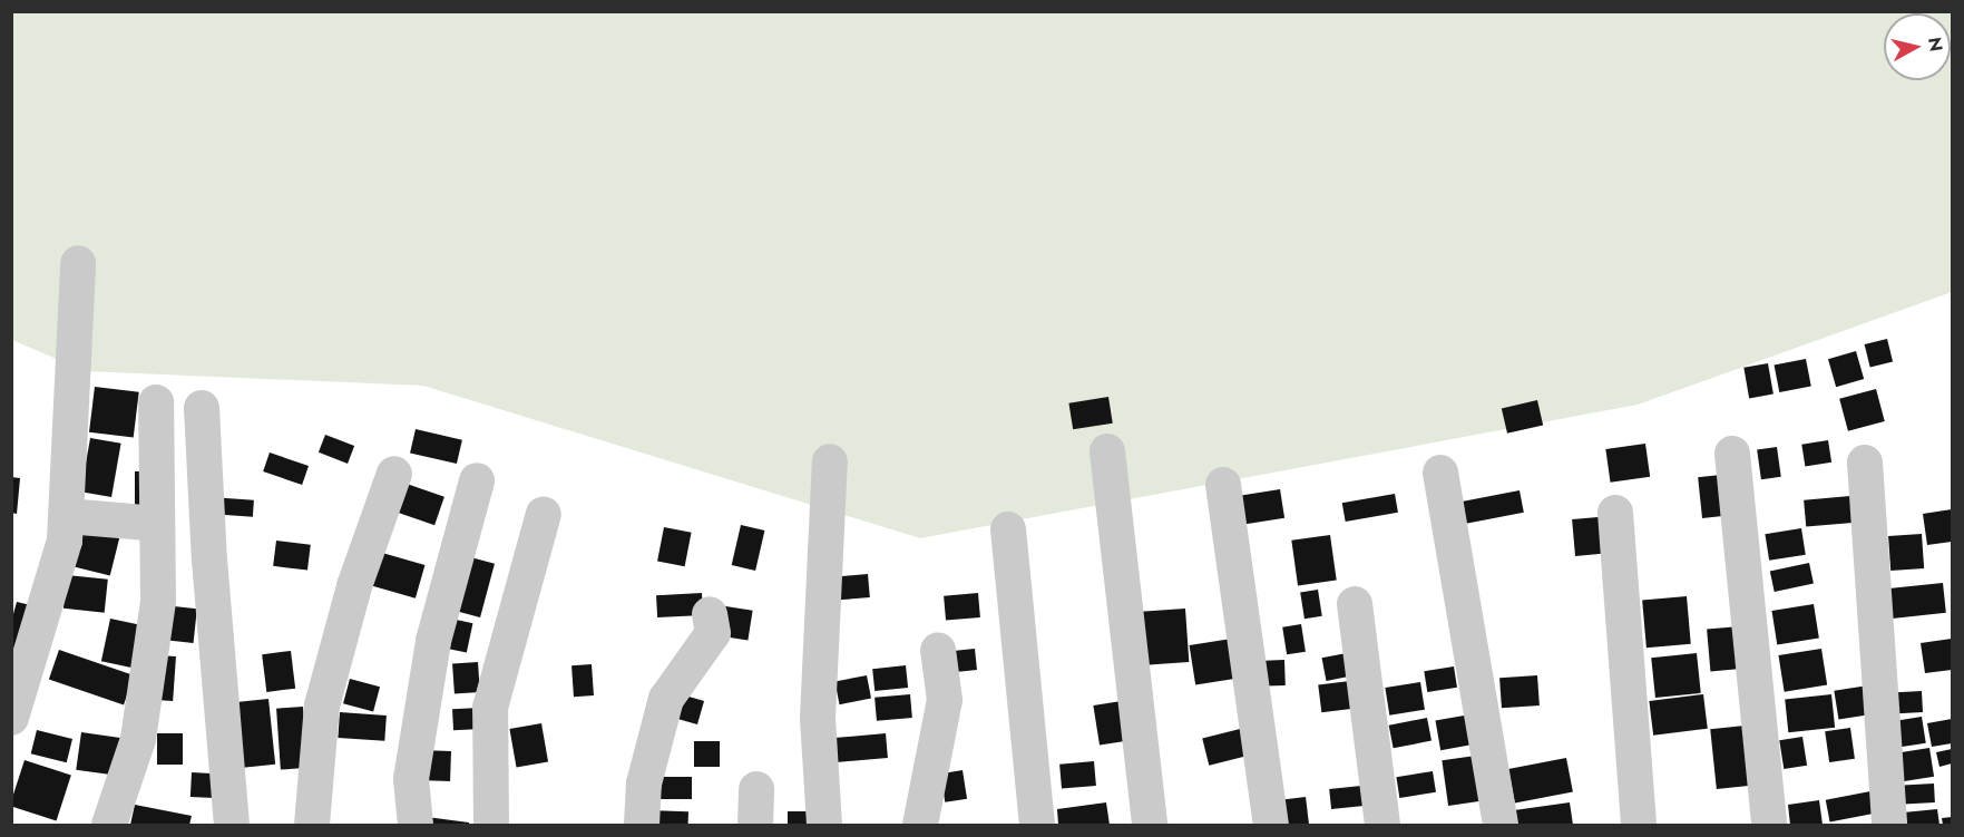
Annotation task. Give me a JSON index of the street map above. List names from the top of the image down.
{
  "north": "right"
}
